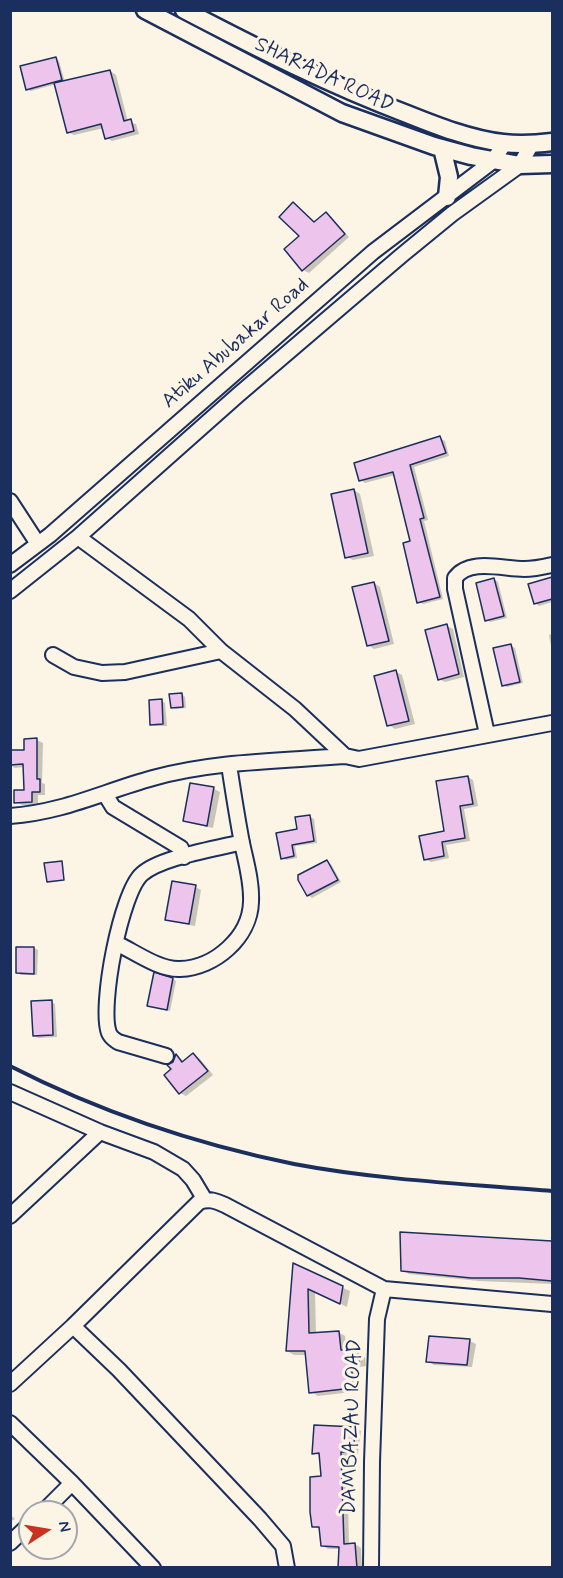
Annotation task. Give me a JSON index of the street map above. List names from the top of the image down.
{
  "streets": {
    "main road": ["SHARADA ROAD"],
    "street": ["Atiku Abubakar Road", "DAMBAZAU ROAD"]
  },
  "crossings": [
    ["SHARADA ROAD", "Atiku Abubakar Road"]
  ],
  "north": "right"
}
